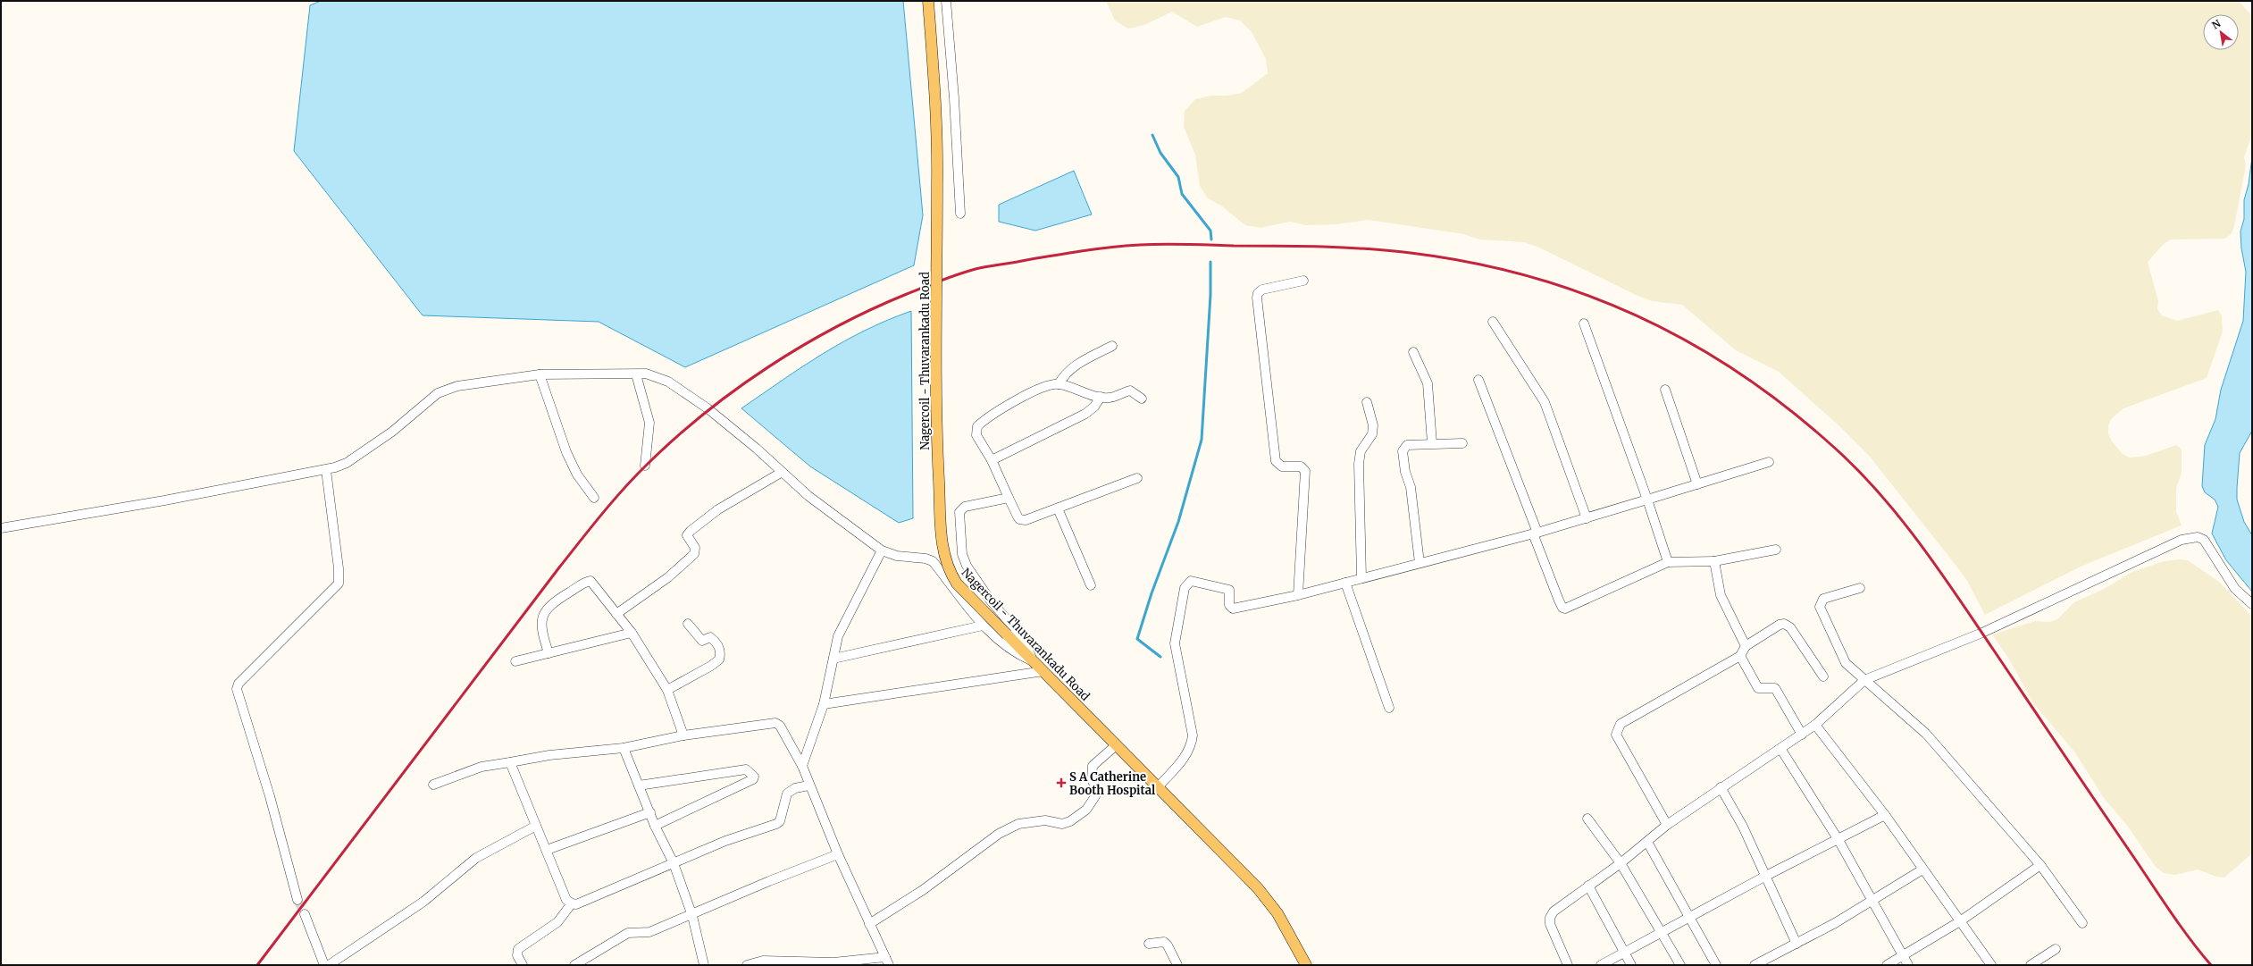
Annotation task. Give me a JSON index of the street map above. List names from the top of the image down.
{
  "streets": {
    "main road": ["Nagercoil - Thuvarankadu Road"]
  },
  "places": {
    "health": ["S A Catherine Booth Hospital"]
  },
  "north": "top left"
}
